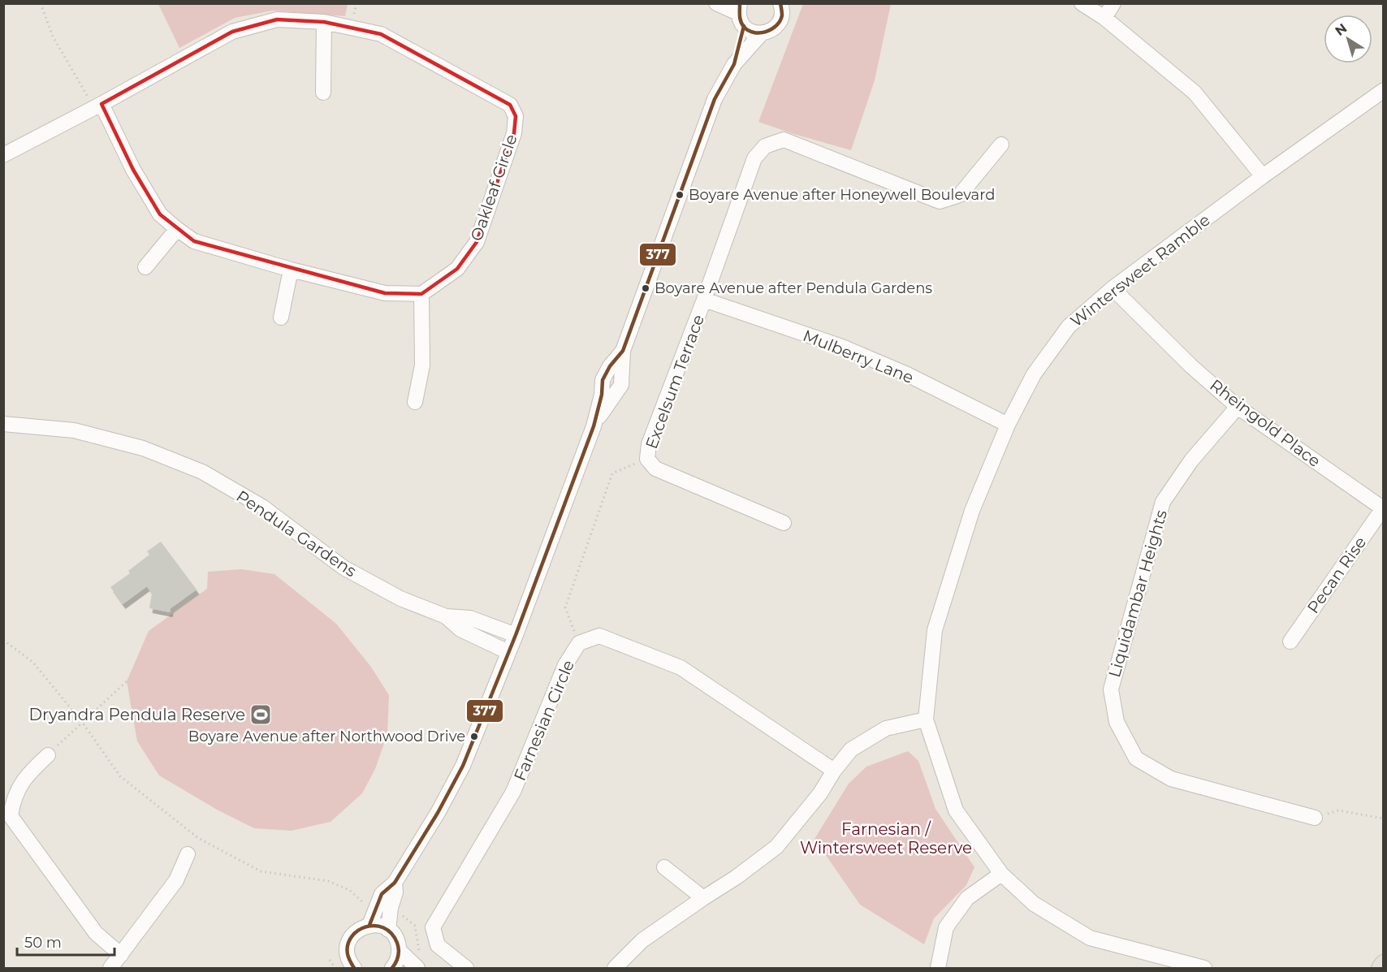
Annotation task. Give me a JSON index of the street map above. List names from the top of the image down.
{
  "streets": {
    "street": [
      "Oakleaf Circle",
      "Wintersweet Ramble",
      "Mulberry Lane",
      "Excelsum Terrace",
      "Rheingold Place",
      "Pendula Gardens",
      "Pecan Rise",
      "Liquidambar Heights",
      "Farnesian Circle"
    ]
  },
  "crossings": [
    ["Wintersweet Ramble", "Mulberry Lane"],
    ["Wintersweet Ramble", "Rheingold Place"],
    ["Mulberry Lane", "Excelsum Terrace"],
    ["Rheingold Place", "Pecan Rise"],
    ["Rheingold Place", "Liquidambar Heights"]
  ],
  "parks": ["Farnesian / Wintersweet Reserve"],
  "places": {
    "other": ["Boyare Avenue after Honeywell Boulevard", "Boyare Avenue after Pendula Gardens", "Boyare Avenue after Northwood Drive"],
    "sports": ["Dryandra Pendula Reserve"]
  },
  "lines": ["transit line 377"],
  "scale_bar": "50 m",
  "north": "top left"
}
